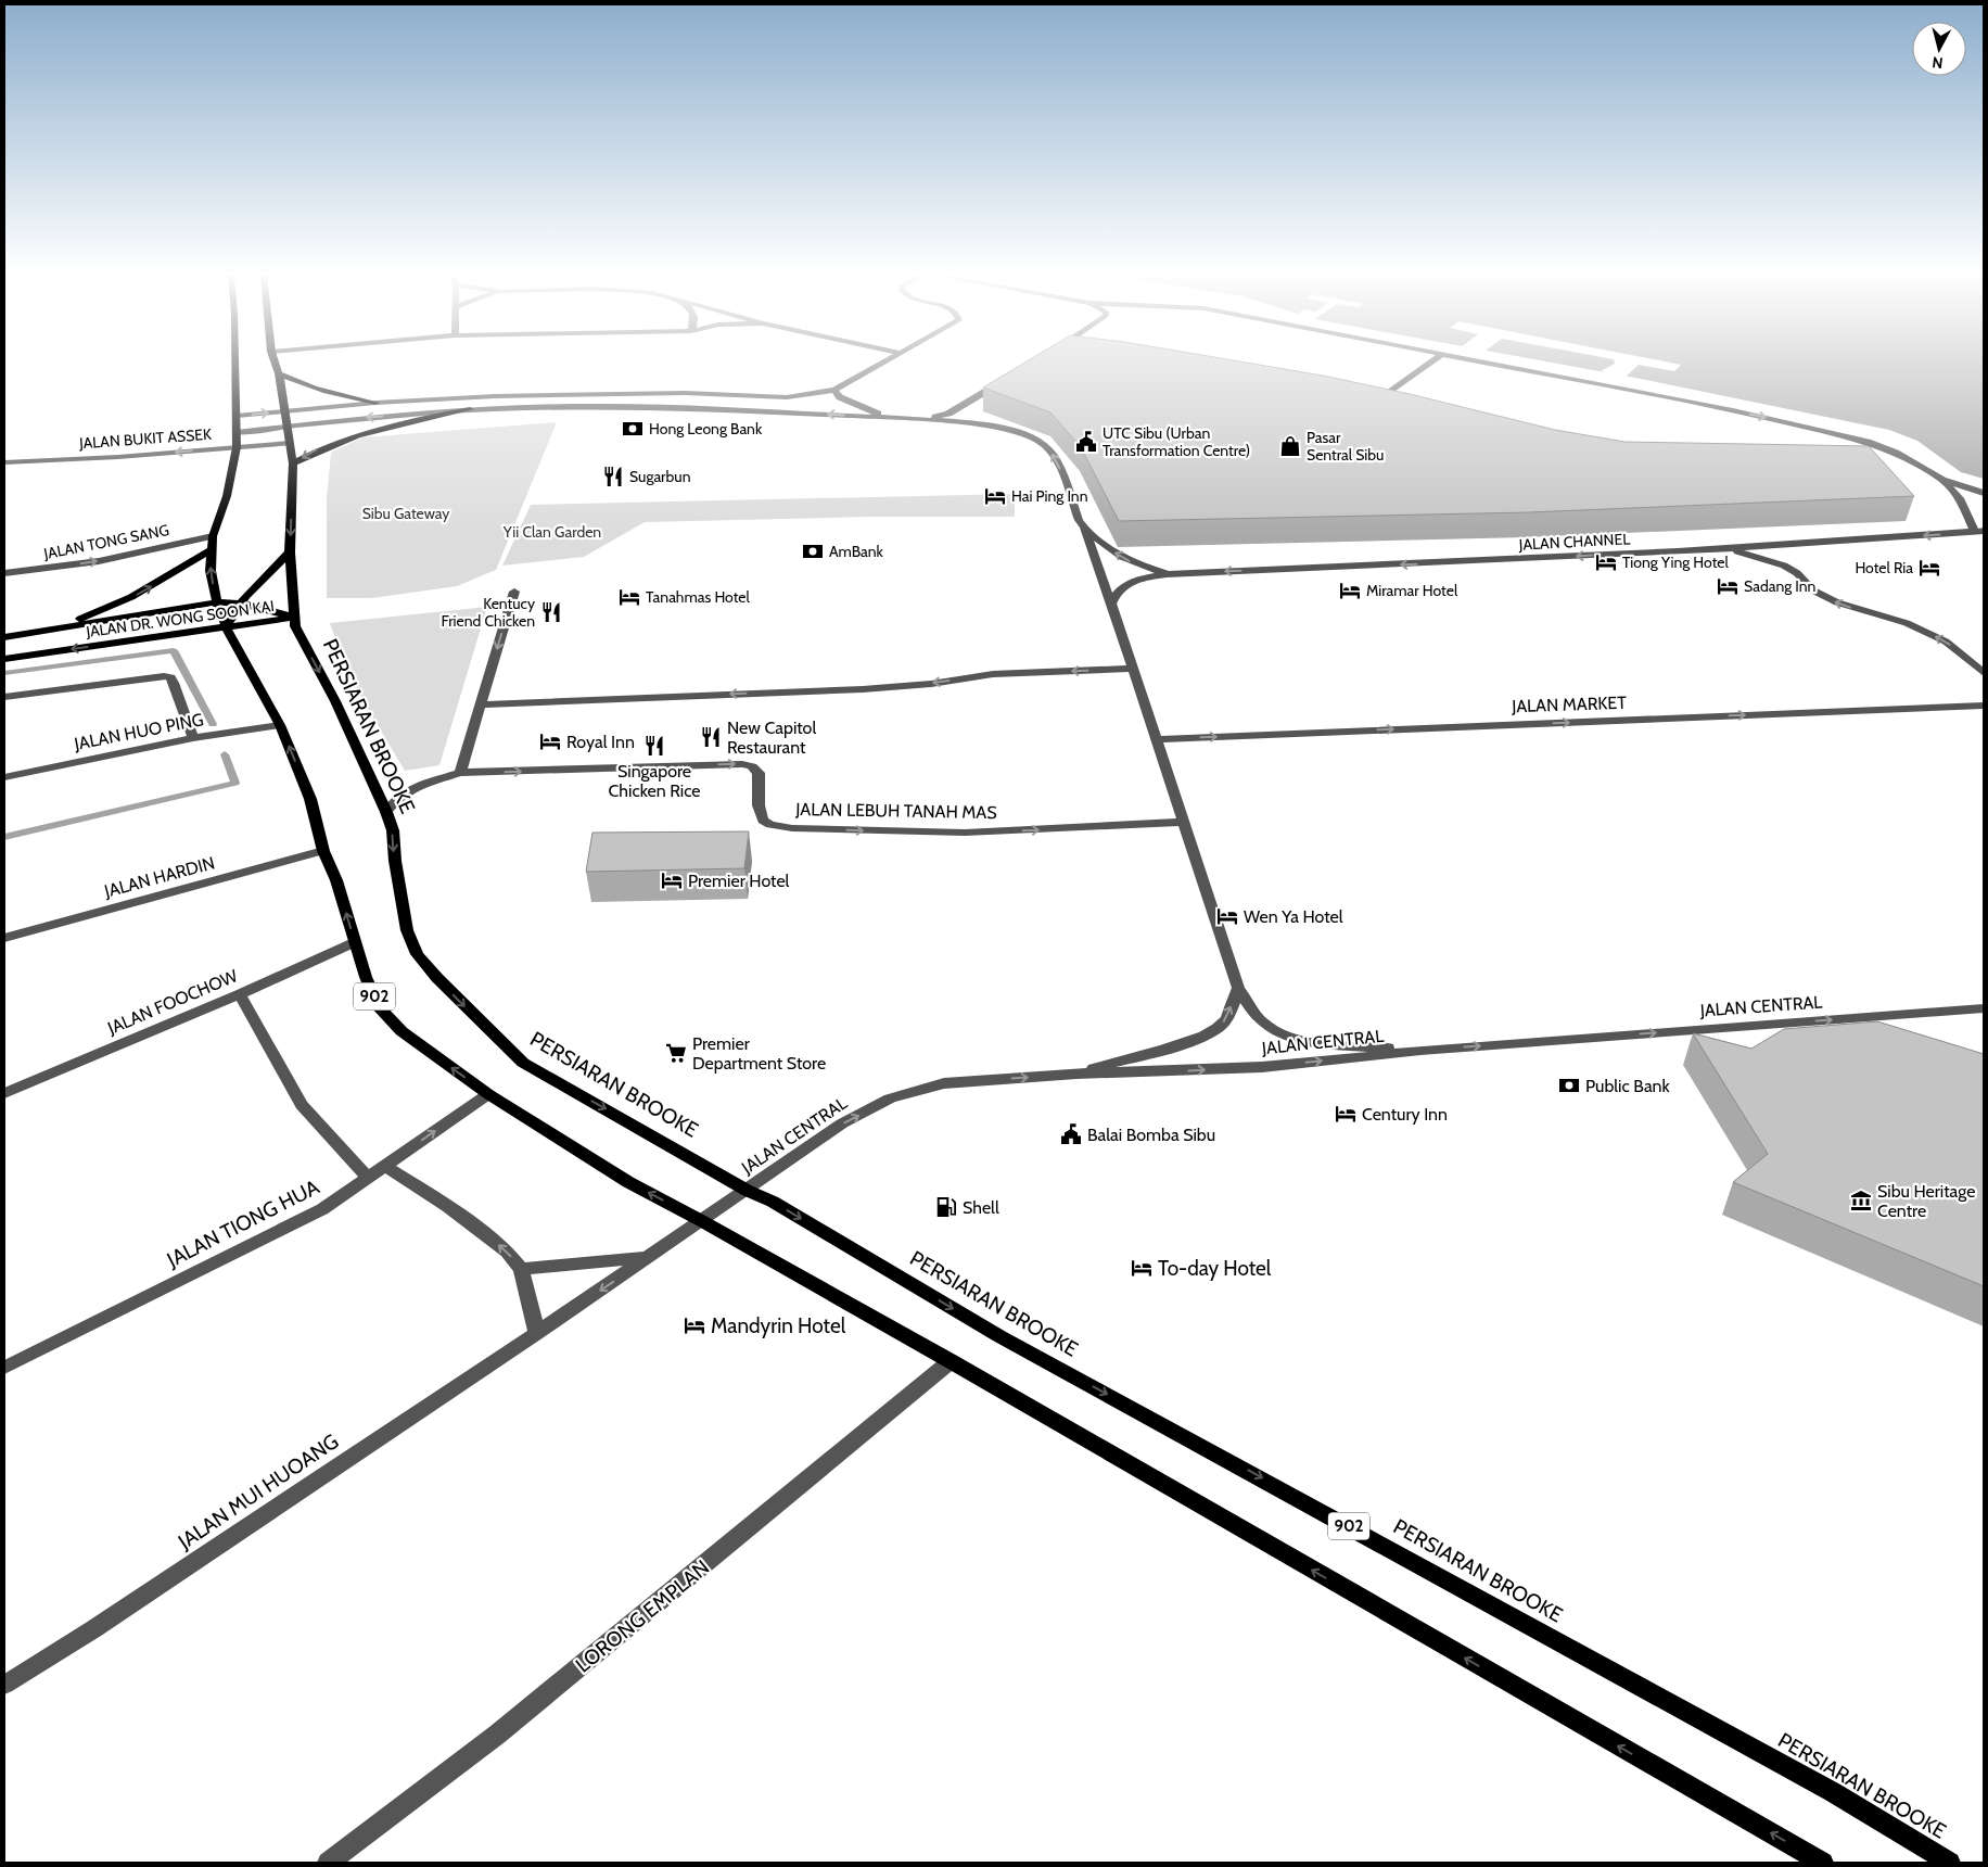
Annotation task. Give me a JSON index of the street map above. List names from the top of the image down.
{
  "streets": {
    "main road": ["JALAN DR. WONG SOON KAI", "PERSIARAN BROOKE", "902"],
    "street": [
      "JALAN BUKIT ASSEK",
      "JALAN TONG SANG",
      "JALAN CHANNEL",
      "JALAN MARKET",
      "JALAN HUO PING",
      "JALAN LEBUH TANAH MAS",
      "JALAN HARDIN",
      "JALAN FOOCHOW",
      "JALAN CENTRAL",
      "JALAN TIONG HUA",
      "JALAN MUI HUOANG",
      "LORONG EMPLAN"
    ]
  },
  "crossings": [
    ["JALAN BUKIT ASSEK", "PERSIARAN BROOKE"],
    ["JALAN DR. WONG SOON KAI", "PERSIARAN BROOKE"],
    ["JALAN DR. WONG SOON KAI", "902"],
    ["PERSIARAN BROOKE", "JALAN LEBUH TANAH MAS"],
    ["PERSIARAN BROOKE", "JALAN CENTRAL"],
    ["JALAN HUO PING", "902"],
    ["JALAN HARDIN", "902"],
    ["902", "JALAN FOOCHOW"],
    ["902", "JALAN CENTRAL"],
    ["902", "JALAN TIONG HUA"],
    ["902", "LORONG EMPLAN"],
    ["JALAN CENTRAL", "JALAN MUI HUOANG"]
  ],
  "one_way": [
    "JALAN BUKIT ASSEK",
    "JALAN TONG SANG",
    "JALAN CHANNEL",
    "JALAN MARKET",
    "JALAN CENTRAL"
  ],
  "parks": ["Sibu Gateway", "Yii Clan Garden"],
  "places": {
    "bank": ["Hong Leong Bank", "AmBank", "Public Bank"],
    "public building": ["UTC Sibu (Urban Transformation Centre)", "Balai Bomba Sibu"],
    "shop": ["Pasar Sentral Sibu"],
    "restaurant": [
      "Sugarbun",
      "Kentucy Friend Chicken",
      "New Capitol Restaurant",
      "Singapore Chicken Rice"
    ],
    "hotel": [
      "Hai Ping Inn",
      "Tiong Ying Hotel",
      "Hotel Ria",
      "Sadang Inn",
      "Miramar Hotel",
      "Tanahmas Hotel",
      "Royal Inn",
      "Premier Hotel",
      "Wen Ya Hotel",
      "Century Inn",
      "To-day Hotel",
      "Mandyrin Hotel"
    ],
    "supermarket": ["Premier Department Store"],
    "museum": ["Sibu Heritage Centre"],
    "fuel station": ["Shell"]
  },
  "north": "bottom"
}
